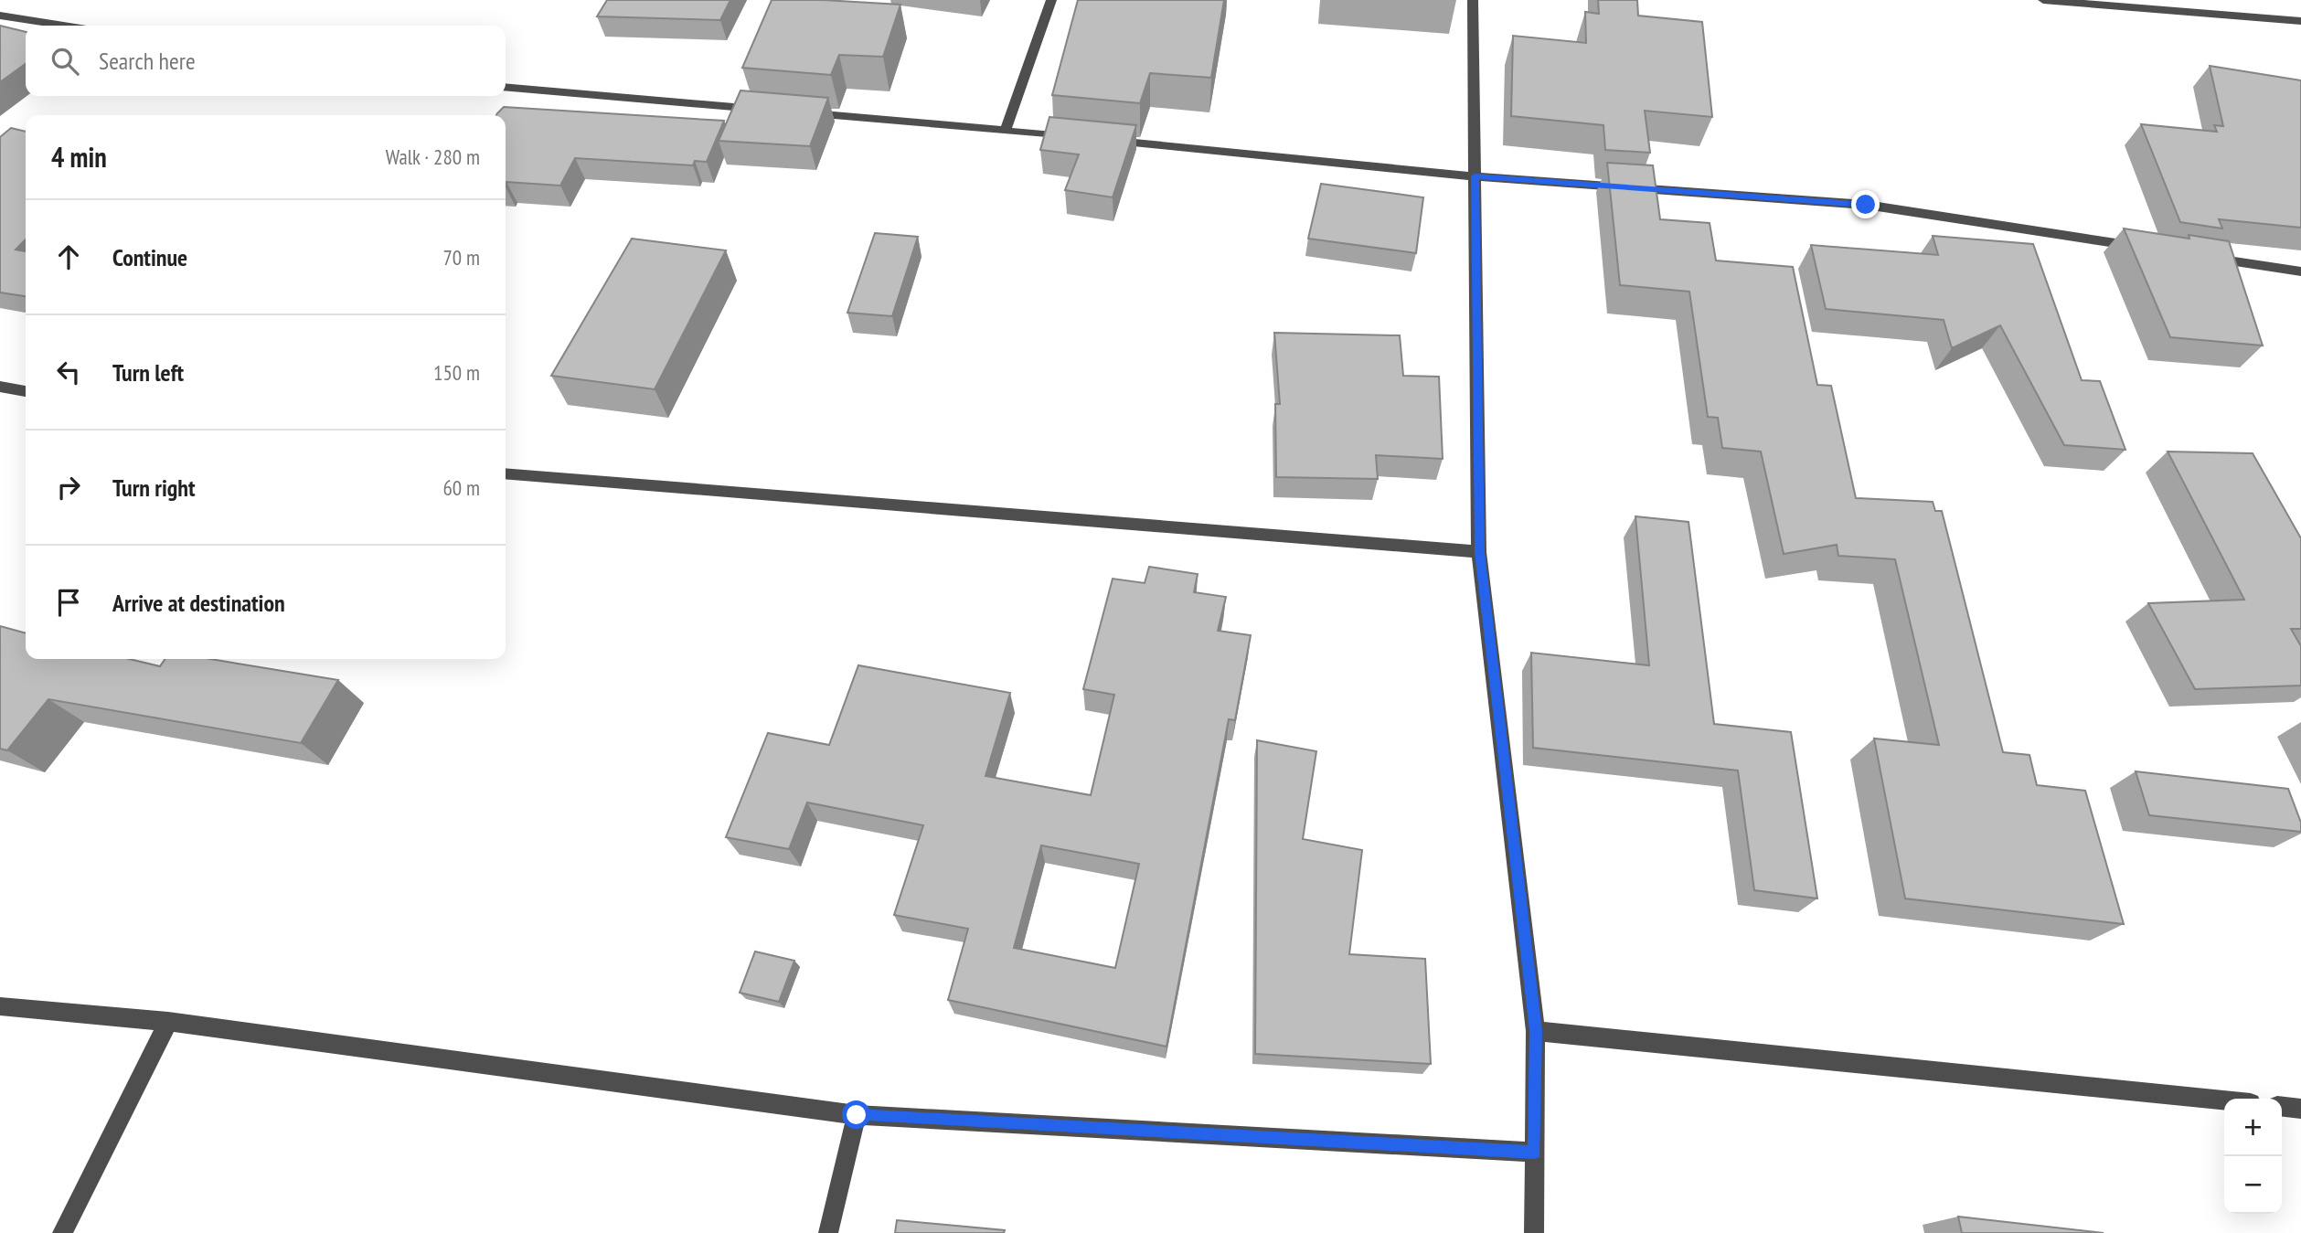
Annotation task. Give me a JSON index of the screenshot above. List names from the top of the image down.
{
  "page": {
    "search": "Search here",
    "heading": ["4 min", "Walk · 280 m"],
    "list": [
      ["Continue", "70 m"],
      ["Turn left", "150 m"],
      ["Turn right", "60 m"],
      "Arrive at destination"
    ],
    "map_buttons": ["+", "−"]
  }
}
